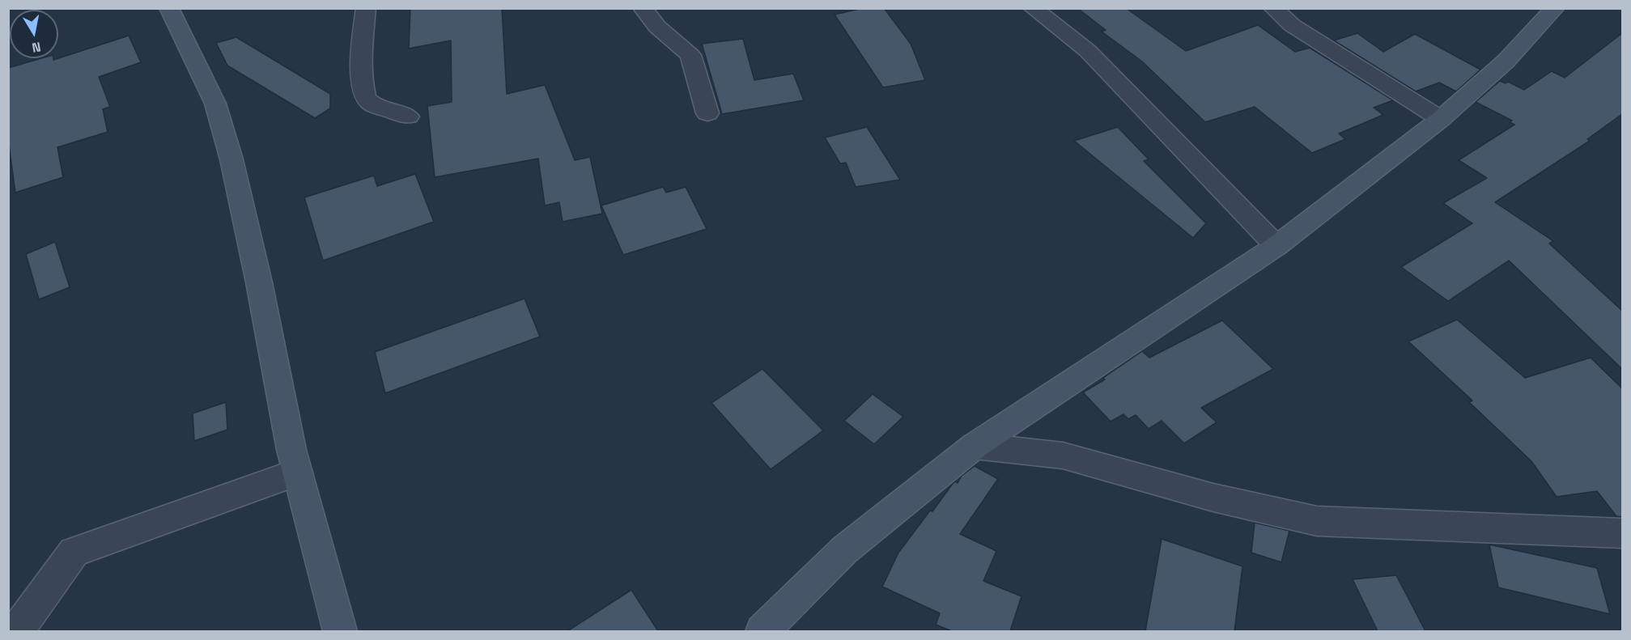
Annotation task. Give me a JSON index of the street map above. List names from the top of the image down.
{
  "north": "bottom"
}
